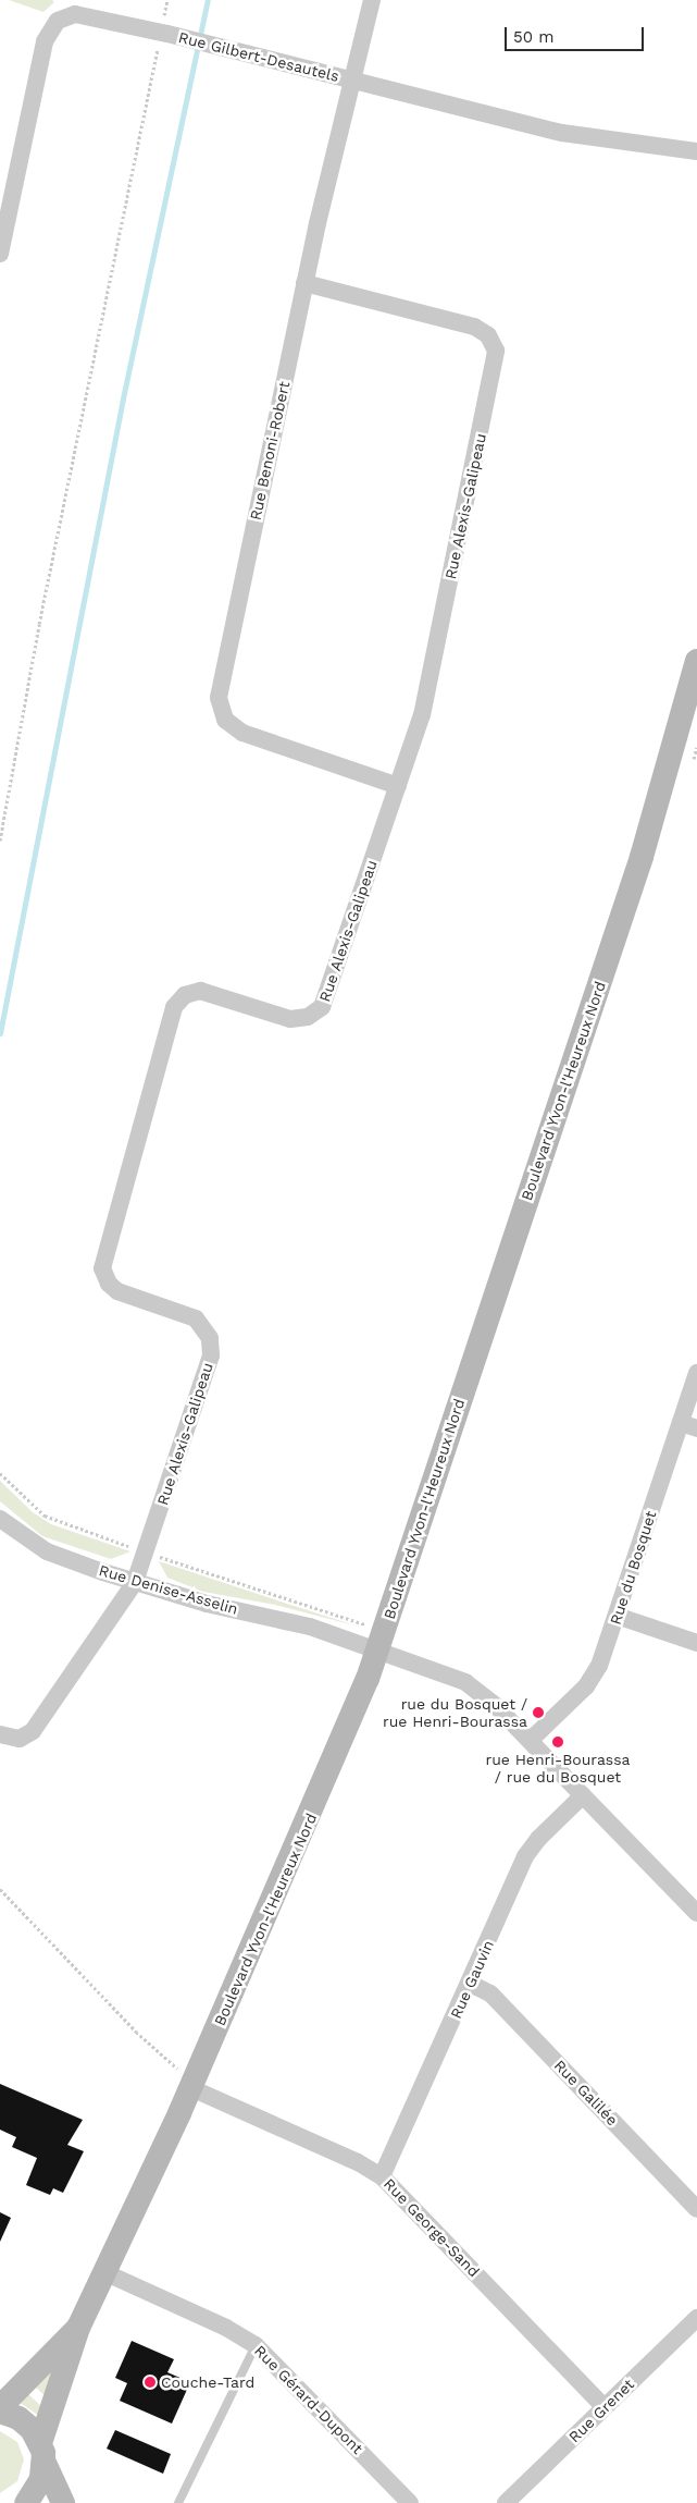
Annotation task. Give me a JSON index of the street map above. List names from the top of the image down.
{
  "streets": {
    "street": [
      "Rue Gilbert-Desautels",
      "Rue Benoni-Robert",
      "Rue Alexis-Galipeau",
      "Boulevard Yvon-l'Heureux Nord",
      "Rue du Bosquet",
      "Rue Denise-Asselin",
      "Rue Gauvin",
      "Rue Galilée",
      "Rue George-Sand",
      "Rue Gérard-Dupont",
      "Rue Grenet"
    ]
  },
  "crossings": [
    ["Rue Gilbert-Desautels", "Rue Benoni-Robert"],
    ["Rue Benoni-Robert", "Rue Alexis-Galipeau"],
    ["Rue Alexis-Galipeau", "Rue Denise-Asselin"],
    ["Boulevard Yvon-l'Heureux Nord", "Rue Denise-Asselin"],
    ["Boulevard Yvon-l'Heureux Nord", "Rue George-Sand"],
    ["Boulevard Yvon-l'Heureux Nord", "Rue Gérard-Dupont"],
    ["Rue du Bosquet", "Rue Denise-Asselin"],
    ["Rue Denise-Asselin", "Rue Gauvin"],
    ["Rue Gauvin", "Rue Galilée"],
    ["Rue Gauvin", "Rue George-Sand"],
    ["Rue George-Sand", "Rue Grenet"]
  ],
  "places": ["rue du Bosquet / rue Henri-Bourassa", "rue Henri-Bourassa / rue du Bosquet", "Couche-Tard"],
  "scale_bar": "50 m"
}
